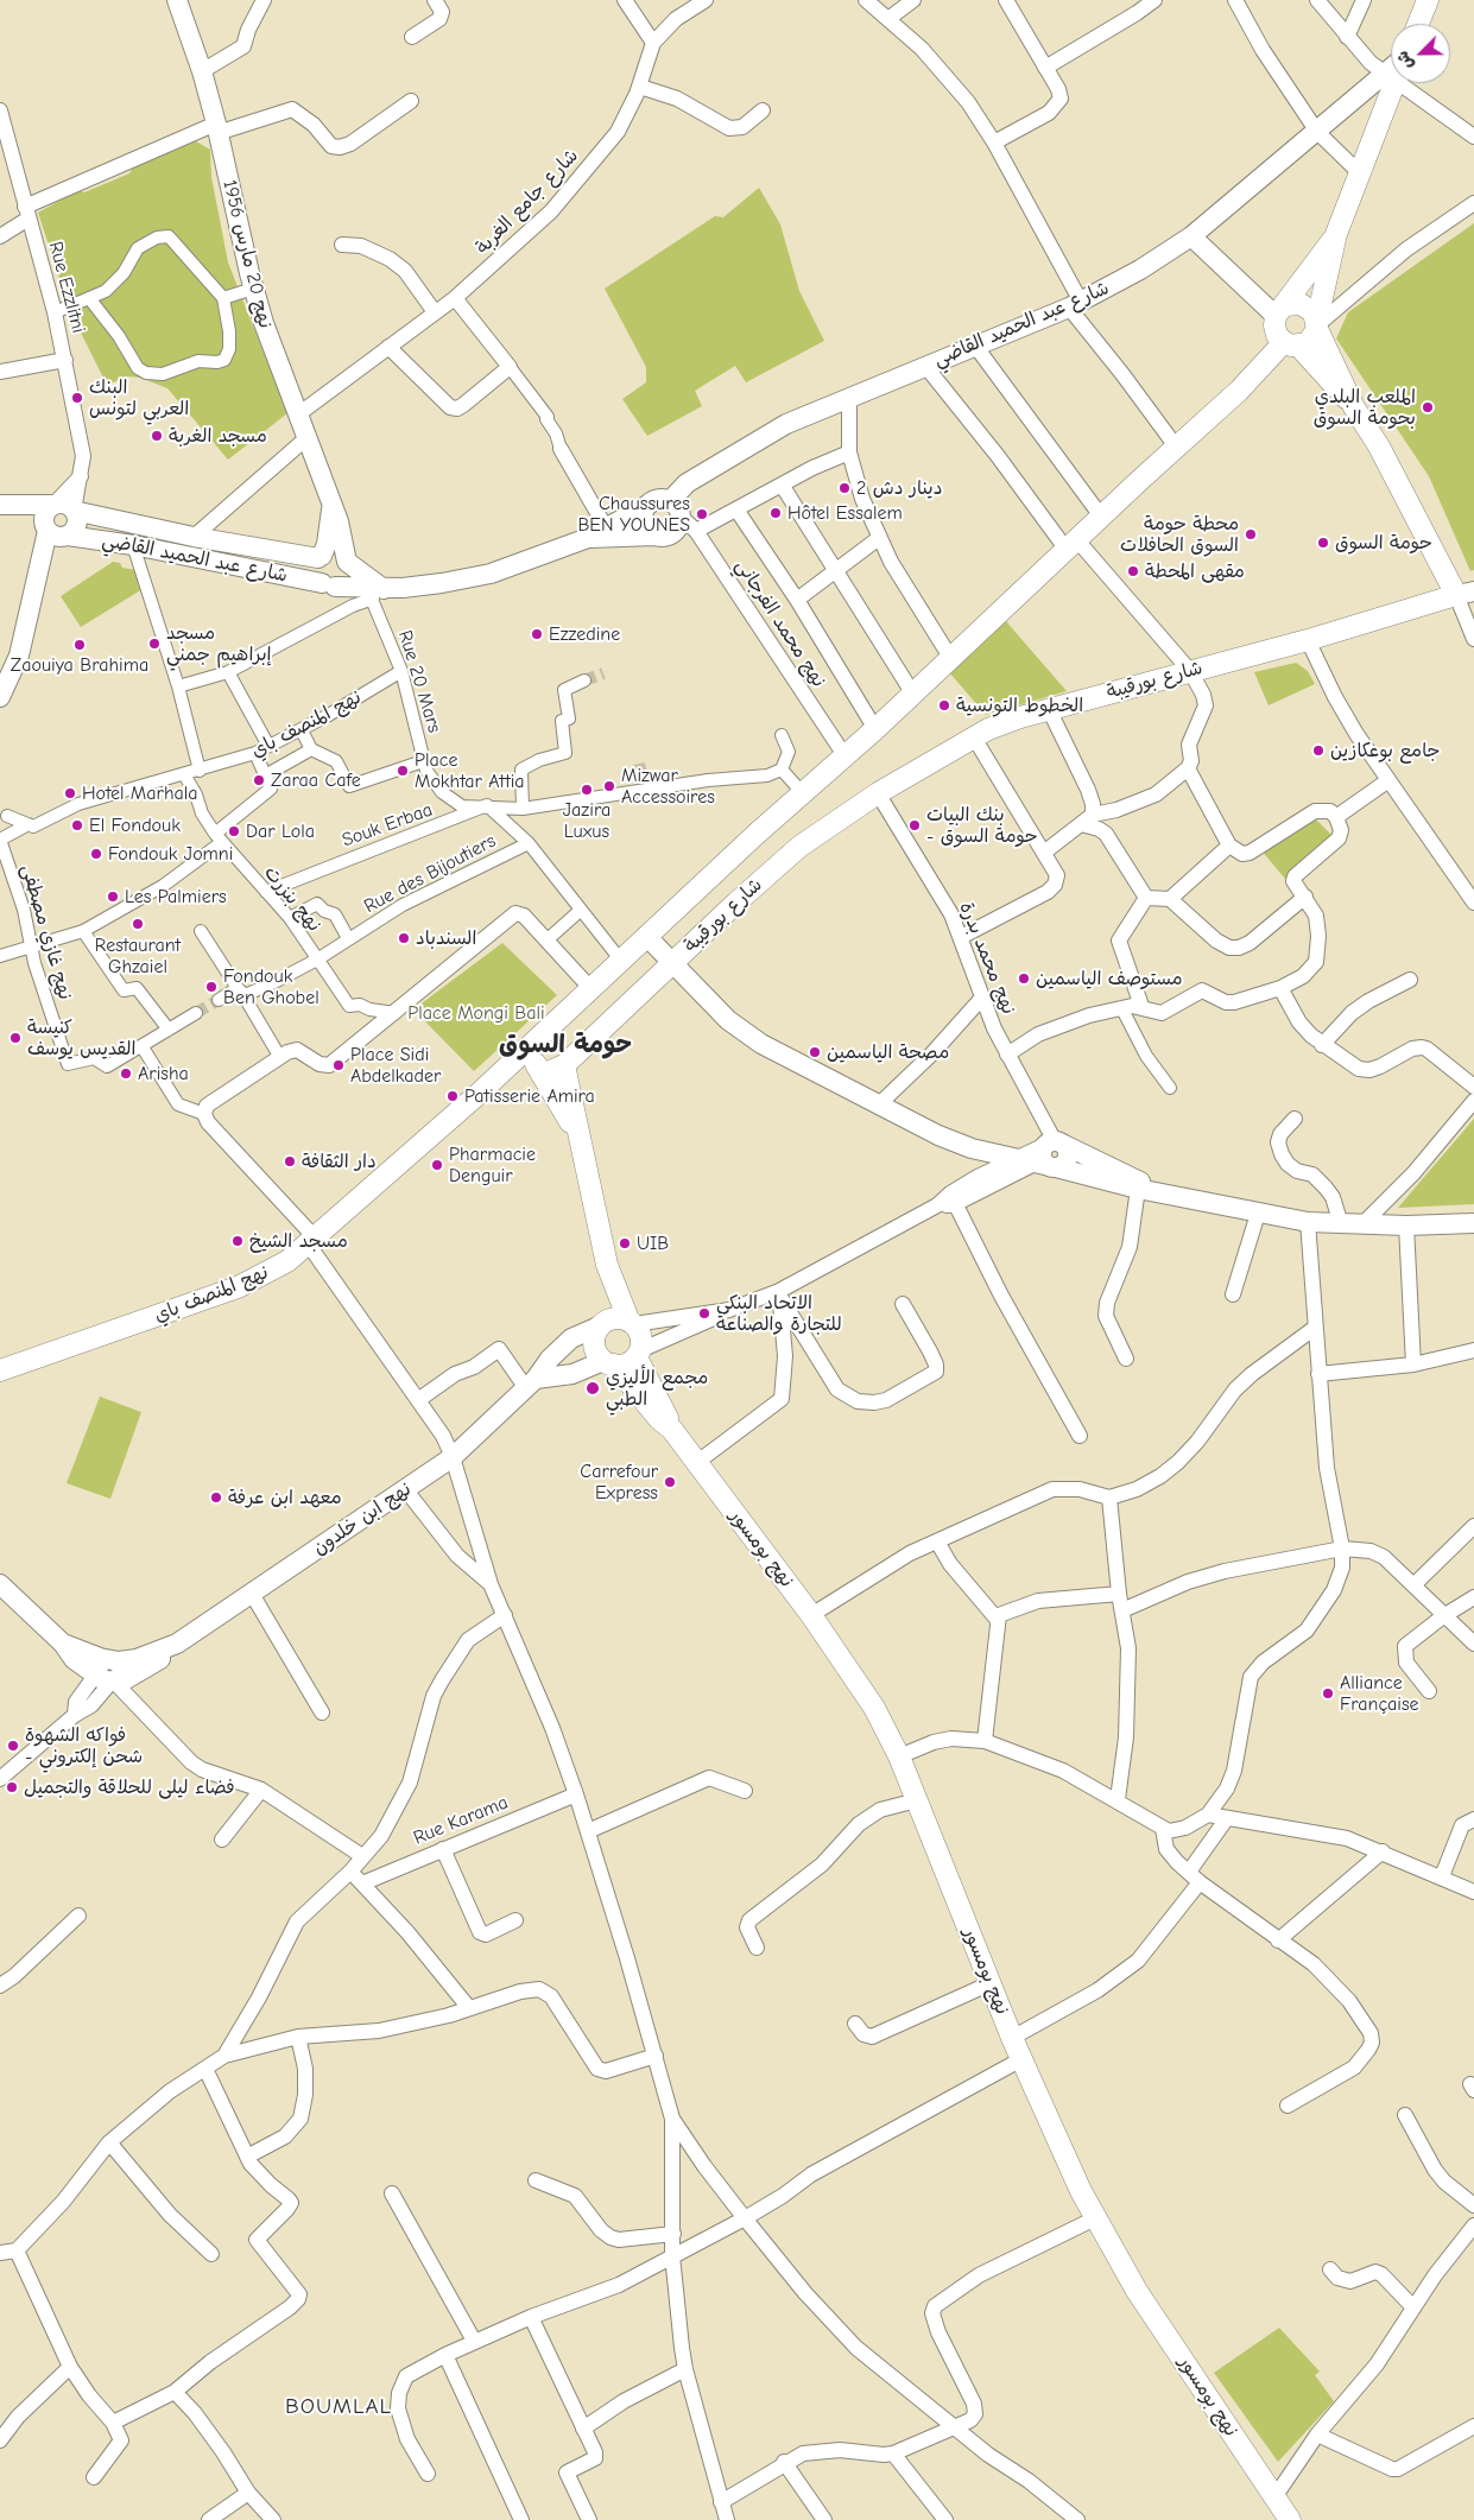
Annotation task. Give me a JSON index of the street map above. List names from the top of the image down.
{
  "streets": {
    "main road": ["شارع بورقيبة", "نهج المنصف باي", "نهج بومسور"],
    "street": [
      "شارع جامع الغربة",
      "نهج 20 مارس 1956",
      "Rue Ezzlitni",
      "شارع عبد الحميد القاضي",
      "نهج محمد الفرجاني",
      "Rue 20 Mars",
      "Souk Erbaa",
      "Rue des Bijoutiers",
      "نهج بنزرت",
      "نهج غازي مصطفى",
      "نهج محمد بدرة",
      "نهج ابن خلدون",
      "Rue Karama"
    ]
  },
  "crossings": [
    ["شارع جامع الغربة", "نهج 20 مارس 1956"],
    ["نهج 20 مارس 1956", "شارع عبد الحميد القاضي"],
    ["Rue Ezzlitni", "شارع عبد الحميد القاضي"],
    ["شارع عبد الحميد القاضي", "نهج محمد الفرجاني"],
    ["شارع عبد الحميد القاضي", "Rue 20 Mars"],
    ["نهج محمد الفرجاني", "شارع بورقيبة"],
    ["شارع بورقيبة", "نهج المنصف باي"],
    ["شارع بورقيبة", "Rue des Bijoutiers"],
    ["شارع بورقيبة", "نهج محمد بدرة"],
    ["شارع بورقيبة", "نهج بومسور"],
    ["Rue 20 Mars", "نهج المنصف باي"],
    ["Rue 20 Mars", "Souk Erbaa"],
    ["Rue 20 Mars", "Rue des Bijoutiers"],
    ["نهج المنصف باي", "نهج بنزرت"],
    ["نهج المنصف باي", "نهج غازي مصطفى"],
    ["نهج المنصف باي", "نهج بومسور"],
    ["Souk Erbaa", "Rue des Bijoutiers"],
    ["Souk Erbaa", "نهج بنزرت"],
    ["Rue des Bijoutiers", "نهج بنزرت"],
    ["نهج ابن خلدون", "نهج بومسور"]
  ],
  "districts": ["حومة السوق", "BOUMLAL"],
  "parks": ["Place Mongi Bali"],
  "places": [
    "البنك العربي لتونس",
    "الملعب البلدي بحومة السوق",
    "مسجد الغربة",
    "2 دينار دش",
    "Hôtel Essalem",
    "Chaussures BEN YOUNES",
    "محطة حومة السوق الحافلات",
    "حومة السوق",
    "مقهى المحطة",
    "Ezzedine",
    "مسجد إبراهيم جمني",
    "Zaouiya Brahima",
    "الخطوط التونسية",
    "جامع بوعكازين",
    "Place Mokhtar Attia",
    "Zaraa Cafe",
    "Mizwar Accessoires",
    "Jazira Luxus",
    "Hotel Marhala",
    "El Fondouk",
    "بنك البيات - حومة السوق",
    "Dar Lola",
    "Fondouk Jomni",
    "Les Palmiers",
    "Restaurant Ghzaiel",
    "السندباد",
    "مستوصف الياسمين",
    "Fondouk Ben Ghobel",
    "كنيسة القديس يوسف",
    "مصحة الياسمين",
    "Place Sidi Abdelkader",
    "Arisha",
    "Patisserie Amira",
    "دار الثقافة",
    "Pharmacie Denguir",
    "مسجد الشيخ",
    "UIB",
    "الاتحاد البنكي للتجارة والصناعة",
    "مجمع الأليزي الطبي",
    "Carrefour Express",
    "معهد ابن عرفة",
    "Alliance Française",
    "فواكه الشهوة - شحن إلكتروني",
    "فضاء ليلى للحلاقة والتجميل"
  ],
  "north": "bottom left"
}
